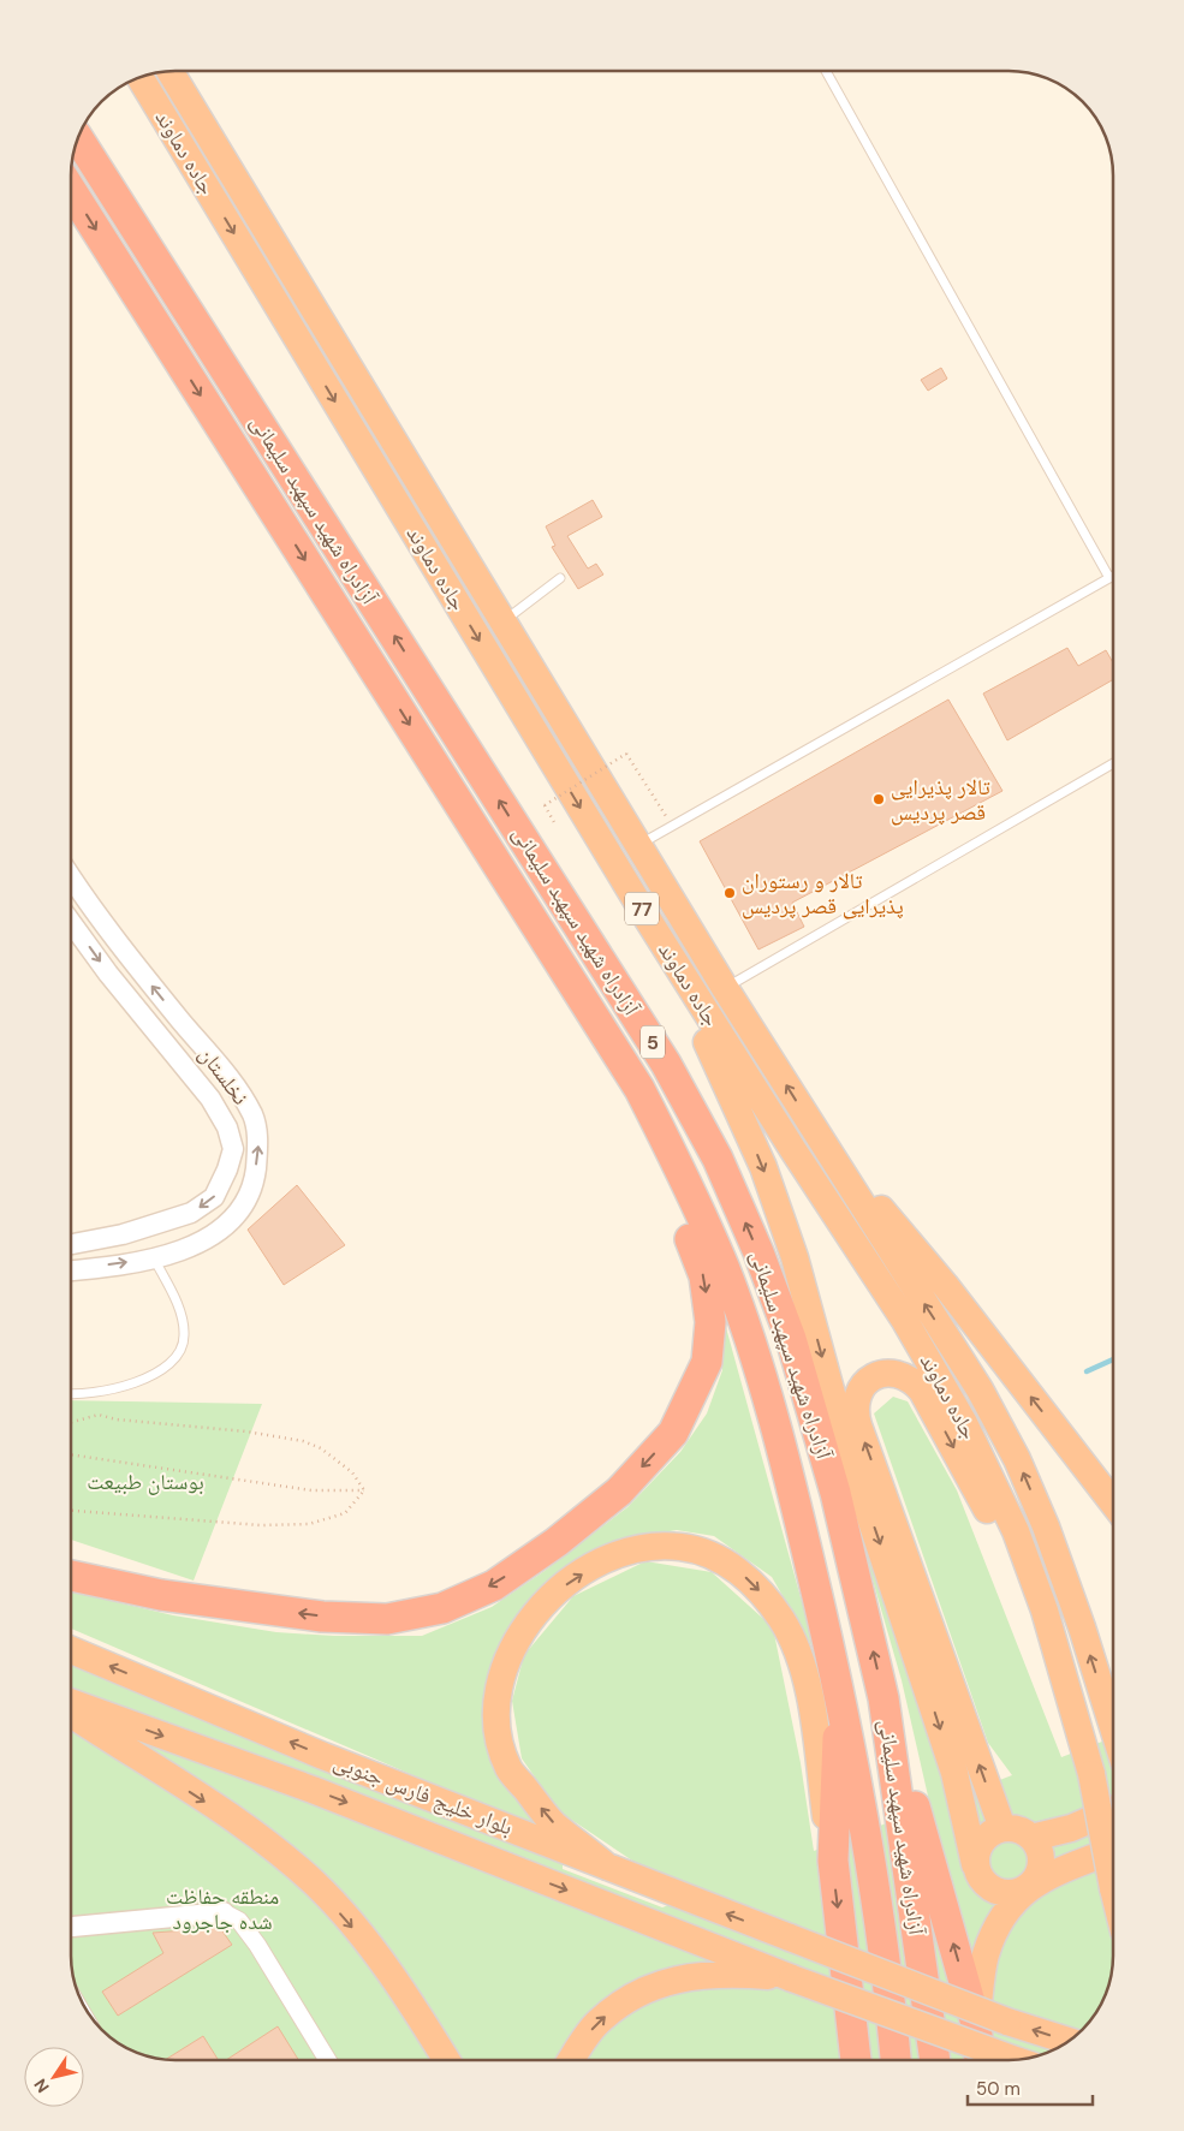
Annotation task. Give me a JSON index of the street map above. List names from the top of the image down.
{
  "streets": {
    "highway": [
      "جاده دماوند",
      "آزادراه شهید سپهبد سلیمانی",
      "77",
      "5",
      "بلوار خلیج فارس جنوبی"
    ],
    "street": ["نخلستان"]
  },
  "parks": ["بوستان طبیعت", "منطقه حفاظت شده جاجرود"],
  "places": ["تالار پذیرایی قصر پردیس", "تالار و رستوران پذیرایی قصر پردیس"],
  "scale_bar": "50 m",
  "north": "bottom left"
}
